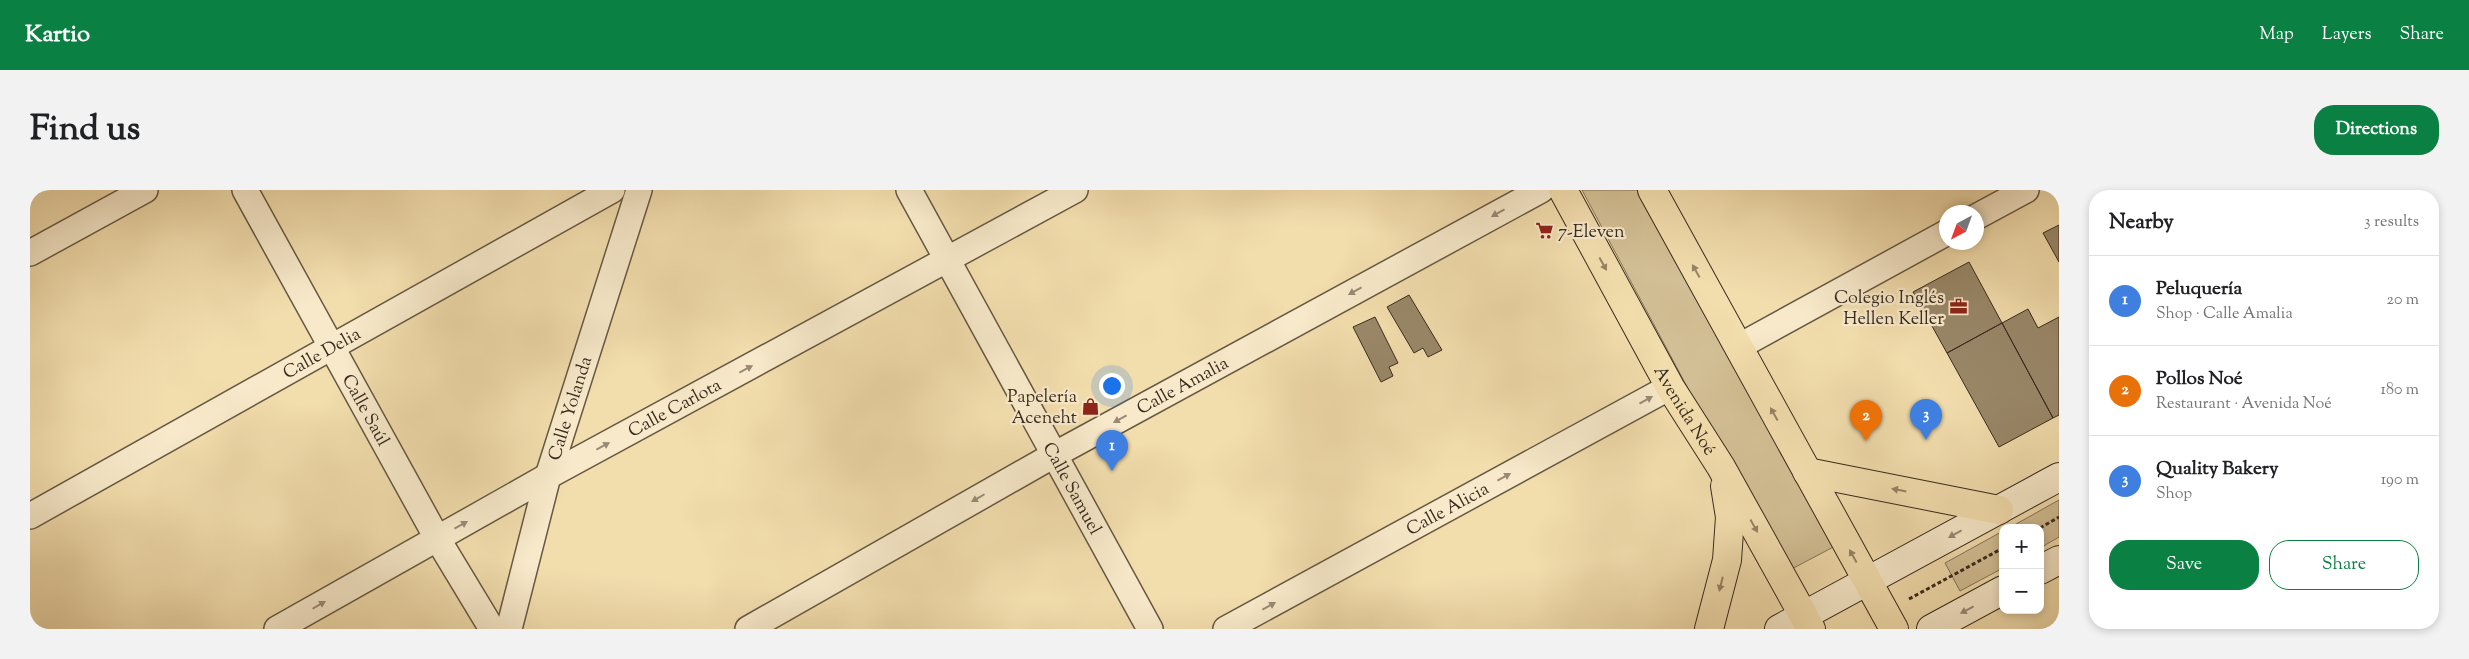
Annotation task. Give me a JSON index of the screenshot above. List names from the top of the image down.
{
  "streets": {
    "main road": ["Avenida Noé"],
    "street": [
      "Calle Delia",
      "Calle Amalia",
      "Calle Carlota",
      "Calle Yolanda",
      "Calle Saúl",
      "Calle Samuel",
      "Calle Alicia"
    ]
  },
  "crossings": [
    ["Calle Delia", "Calle Saúl"],
    ["Calle Amalia", "Calle Samuel"],
    ["Calle Carlota", "Calle Yolanda"],
    ["Calle Carlota", "Calle Saúl"],
    ["Calle Carlota", "Calle Samuel"],
    ["Avenida Noé", "Calle Alicia"]
  ],
  "one_way": ["Calle Amalia", "Calle Carlota", "Calle Alicia"],
  "places": {
    "supermarket": ["7-Eleven"],
    "office": ["Colegio Inglés Hellen Keller"],
    "shop": ["Papelería Aceneht"]
  },
  "north": "bottom left",
  "page": {
    "header": "Kartio",
    "nav": ["Map", "Layers", "Share"],
    "title": "Find us",
    "buttons": [
      "Directions",
      ["Save", "Share"]
    ],
    "heading": ["Nearby", "3 results"],
    "list": [
      {
        "mark": "1",
        "name": "Peluquería",
        "note": "Shop · Calle Amalia",
        "value": "20 m"
      },
      {
        "mark": "2",
        "name": "Pollos Noé",
        "note": "Restaurant · Avenida Noé",
        "value": "180 m"
      },
      {
        "mark": "3",
        "name": "Quality Bakery",
        "note": "Shop",
        "value": "190 m"
      }
    ],
    "pins": ["3", "2", "1"],
    "map_buttons": ["+", "−"]
  }
}
